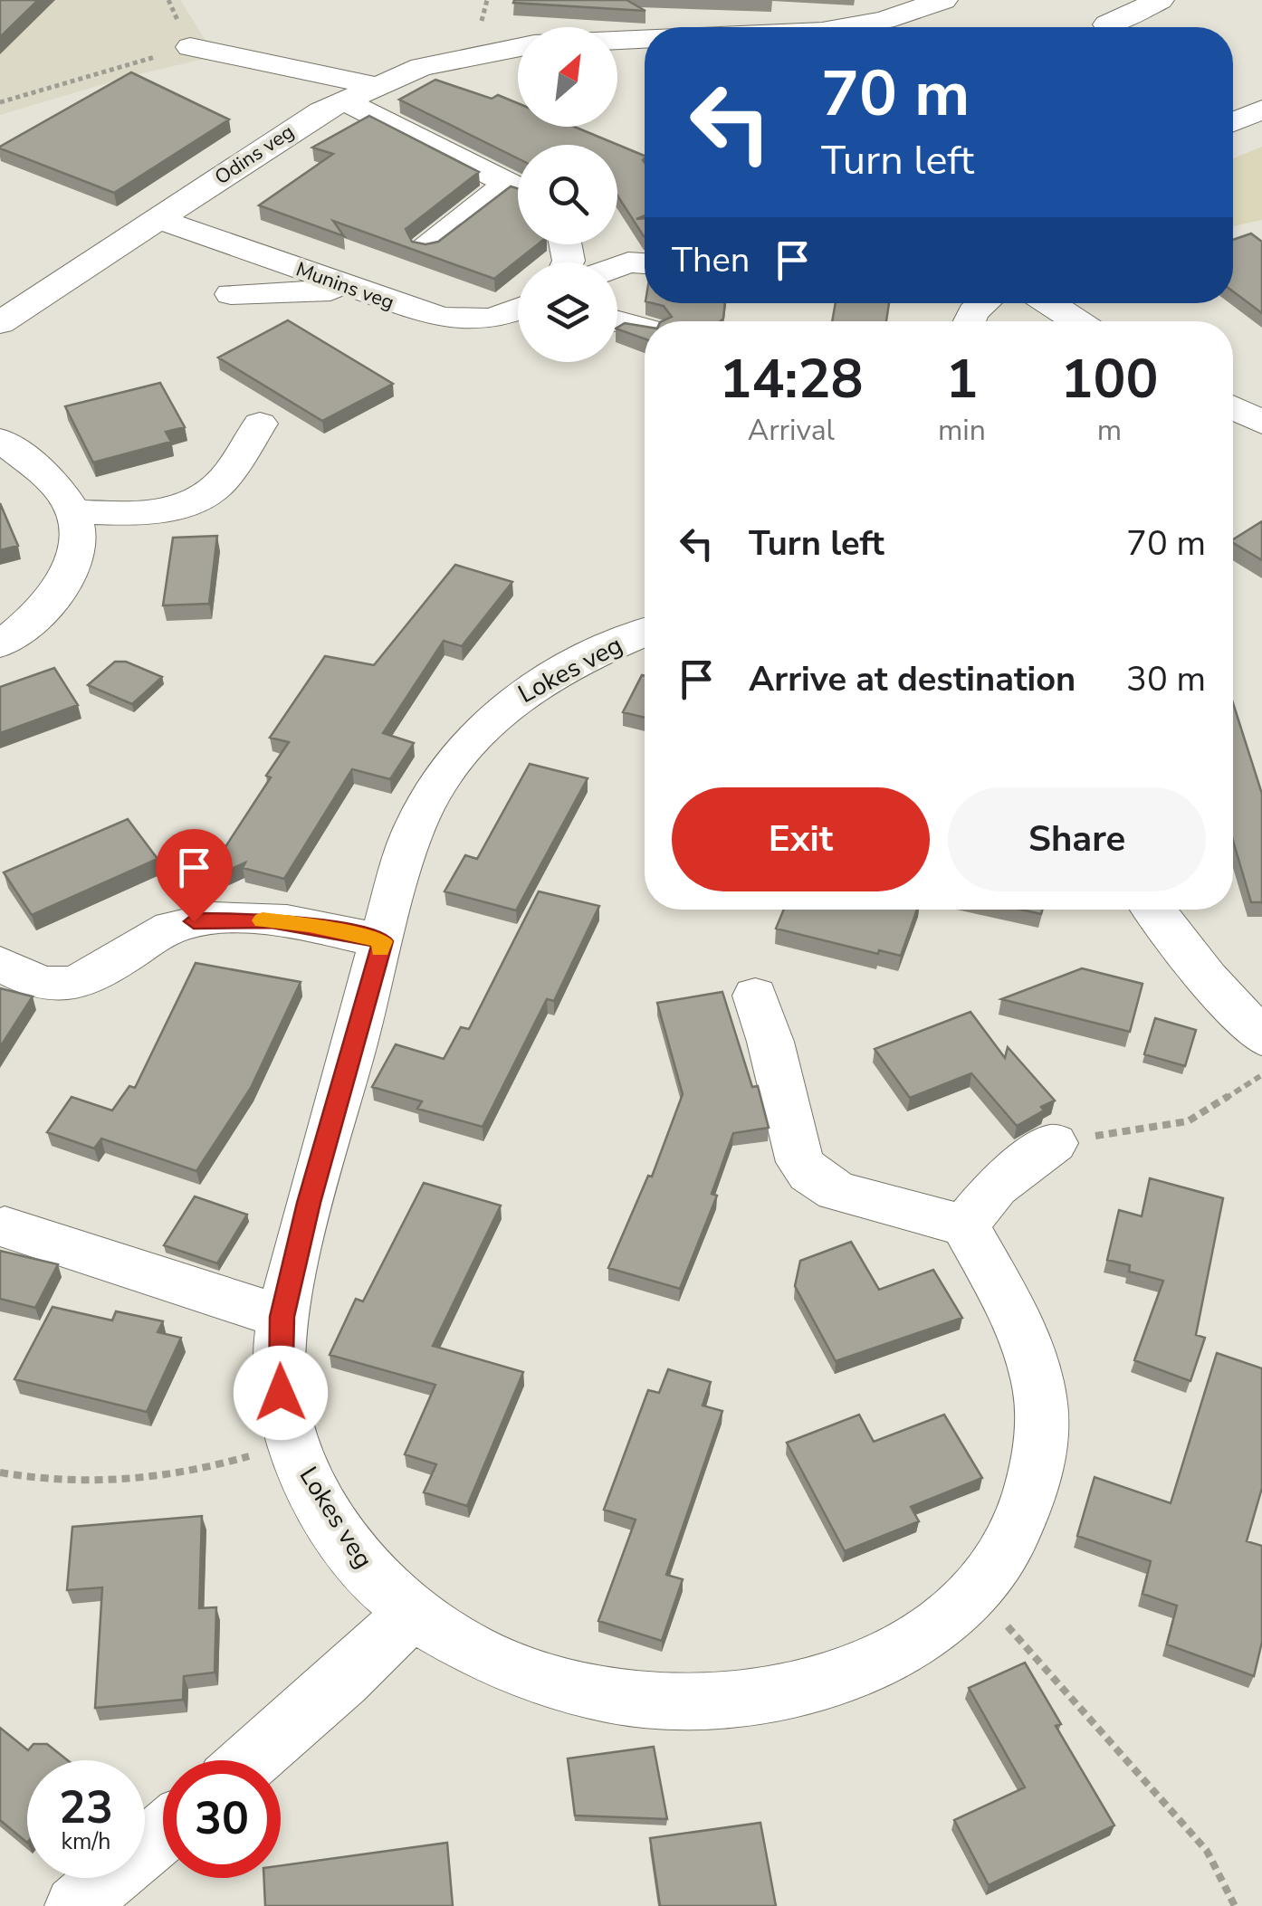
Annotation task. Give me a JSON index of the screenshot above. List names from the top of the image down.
{
  "streets": {
    "street": ["Odins veg", "Munins veg", "Lokes veg"]
  },
  "crossings": [
    ["Odins veg", "Munins veg"]
  ],
  "north": "top right",
  "page": {
    "turn": ["70 m", "Turn left"],
    "then": "Then",
    "eta": [
      "14:28",
      "Arrival",
      "1",
      "min",
      "100",
      "m"
    ],
    "list": [
      {
        "name": "Turn left",
        "value": "70 m"
      },
      {
        "name": "Arrive at destination",
        "value": "30 m"
      }
    ],
    "buttons": ["Exit", "Share"],
    "speed": "23 km/h",
    "limit": "30"
  }
}
